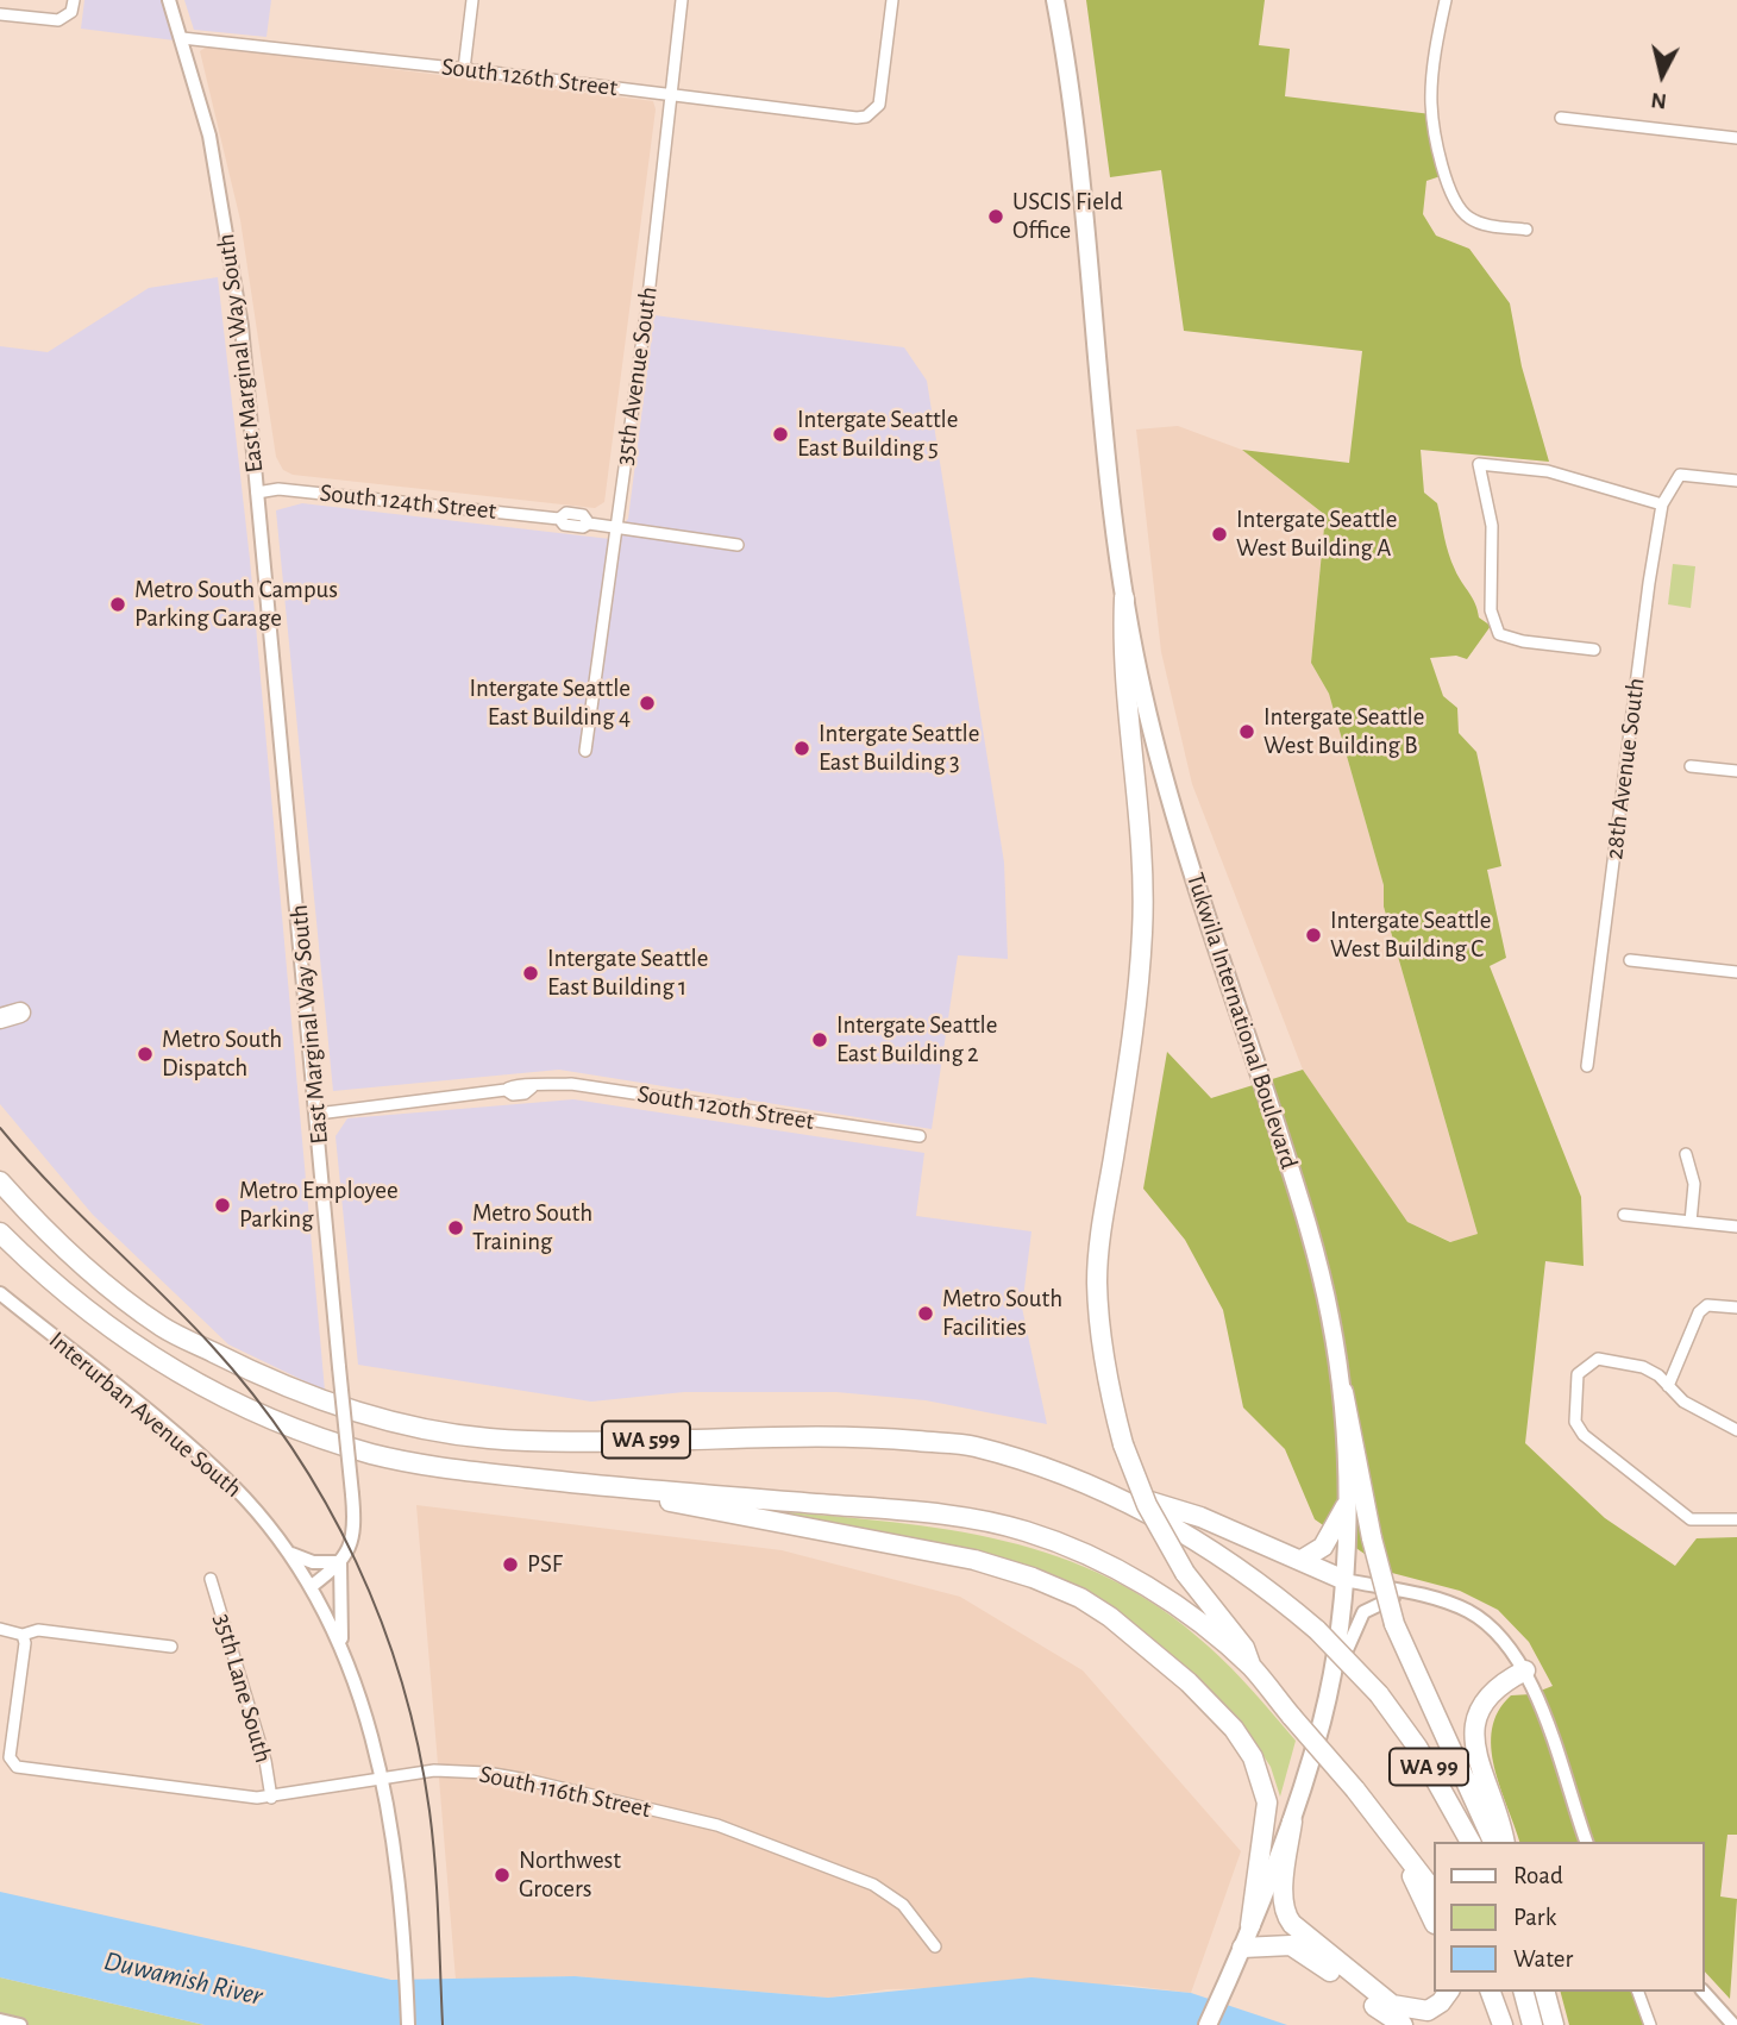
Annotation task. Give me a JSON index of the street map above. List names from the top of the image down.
{
  "streets": {
    "highway": ["WA 599", "WA 99"],
    "main road": ["Tukwila International Boulevard"],
    "street": [
      "South 126th Street",
      "East Marginal Way South",
      "35th Avenue South",
      "South 124th Street",
      "28th Avenue South",
      "South 120th Street",
      "Interurban Avenue South",
      "35th Lane South",
      "South 116th Street"
    ]
  },
  "crossings": [
    ["South 126th Street", "East Marginal Way South"],
    ["South 126th Street", "35th Avenue South"],
    ["East Marginal Way South", "South 124th Street"],
    ["East Marginal Way South", "South 120th Street"],
    ["35th Avenue South", "South 124th Street"],
    ["WA 599", "WA 99"],
    ["35th Lane South", "South 116th Street"]
  ],
  "water": ["Duwamish River"],
  "places": [
    "USCIS Field Office",
    "Intergate Seattle East Building 5",
    "Intergate Seattle West Building A",
    "Metro South Campus Parking Garage",
    "Intergate Seattle East Building 4",
    "Intergate Seattle West Building B",
    "Intergate Seattle East Building 3",
    "Intergate Seattle West Building C",
    "Intergate Seattle East Building 1",
    "Intergate Seattle East Building 2",
    "Metro South Dispatch",
    "Metro Employee Parking",
    "Metro South Training",
    "Metro South Facilities",
    "PSF",
    "Northwest Grocers"
  ],
  "legend": ["Road", "Park", "Water"],
  "north": "bottom"
}
